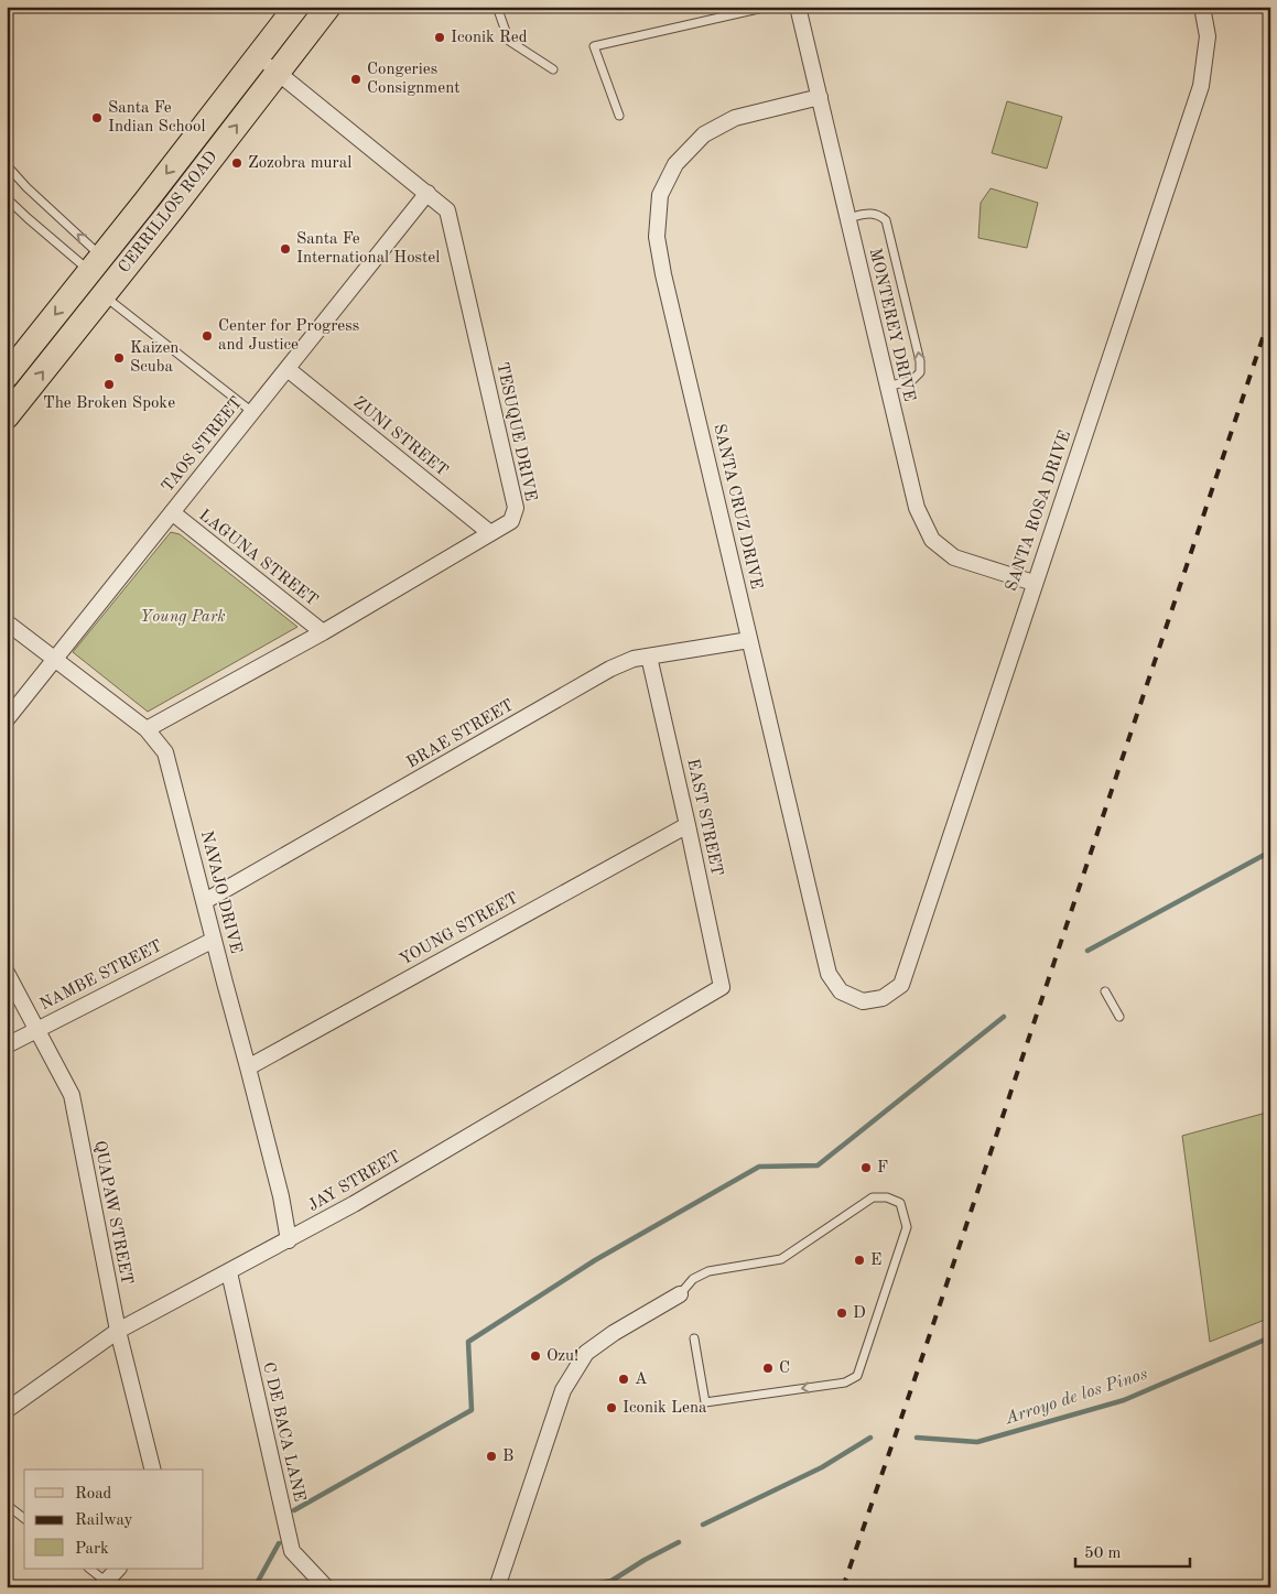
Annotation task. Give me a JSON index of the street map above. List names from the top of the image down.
{
  "streets": {
    "main road": ["CERRILLOS ROAD"],
    "street": [
      "MONTEREY DRIVE",
      "TESUQUE DRIVE",
      "ZUNI STREET",
      "TAOS STREET",
      "SANTA CRUZ DRIVE",
      "SANTA ROSA DRIVE",
      "LAGUNA STREET",
      "BRAE STREET",
      "EAST STREET",
      "NAVAJO DRIVE",
      "YOUNG STREET",
      "NAMBE STREET",
      "JAY STREET",
      "QUAPAW STREET",
      "C DE BACA LANE"
    ]
  },
  "crossings": [
    ["CERRILLOS ROAD", "TESUQUE DRIVE"],
    ["MONTEREY DRIVE", "SANTA CRUZ DRIVE"],
    ["MONTEREY DRIVE", "SANTA ROSA DRIVE"],
    ["TESUQUE DRIVE", "ZUNI STREET"],
    ["TESUQUE DRIVE", "TAOS STREET"],
    ["TESUQUE DRIVE", "LAGUNA STREET"],
    ["TESUQUE DRIVE", "NAVAJO DRIVE"],
    ["ZUNI STREET", "TAOS STREET"],
    ["TAOS STREET", "LAGUNA STREET"],
    ["TAOS STREET", "NAVAJO DRIVE"],
    ["SANTA CRUZ DRIVE", "SANTA ROSA DRIVE"],
    ["SANTA CRUZ DRIVE", "BRAE STREET"],
    ["BRAE STREET", "EAST STREET"],
    ["BRAE STREET", "NAVAJO DRIVE"],
    ["EAST STREET", "YOUNG STREET"],
    ["EAST STREET", "JAY STREET"],
    ["NAVAJO DRIVE", "YOUNG STREET"],
    ["NAVAJO DRIVE", "NAMBE STREET"],
    ["NAVAJO DRIVE", "JAY STREET"],
    ["NAMBE STREET", "QUAPAW STREET"],
    ["JAY STREET", "QUAPAW STREET"],
    ["JAY STREET", "C DE BACA LANE"]
  ],
  "water": ["Arroyo de los Pinos"],
  "parks": ["Young Park"],
  "places": [
    "Iconik Red",
    "Congeries Consignment",
    "Santa Fe Indian School",
    "Zozobra mural",
    "Santa Fe International Hostel",
    "Center for Progress and Justice",
    "Kaizen Scuba",
    "The Broken Spoke",
    "F",
    "E",
    "D",
    "Ozu!",
    "C",
    "A",
    "Iconik Lena",
    "B"
  ],
  "legend": ["Road", "Railway", "Park"],
  "scale_bar": "50 m"
}
